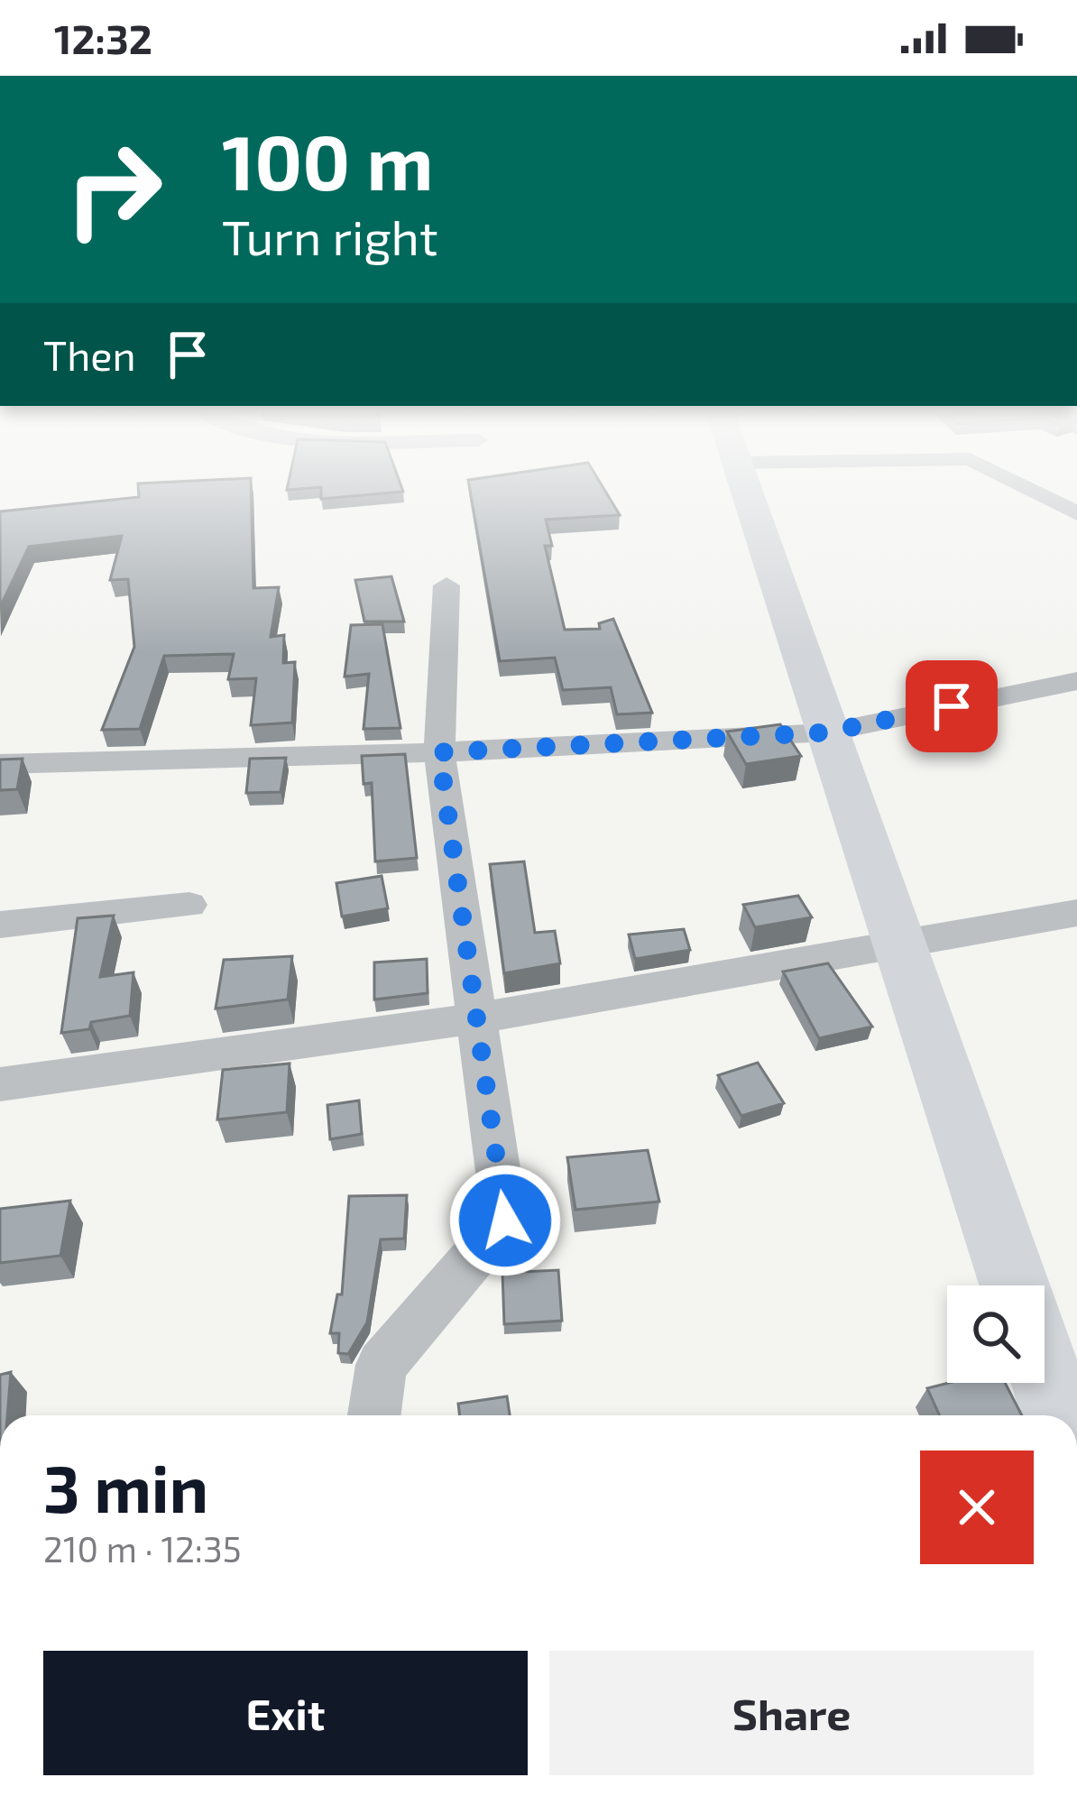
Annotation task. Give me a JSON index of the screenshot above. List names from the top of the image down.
{
  "page": {
    "status": "12:32",
    "turn": ["100 m", "Turn right"],
    "then": "Then",
    "heading": ["3 min", "210 m · 12:35"],
    "buttons": ["Exit", "Share"]
  }
}
